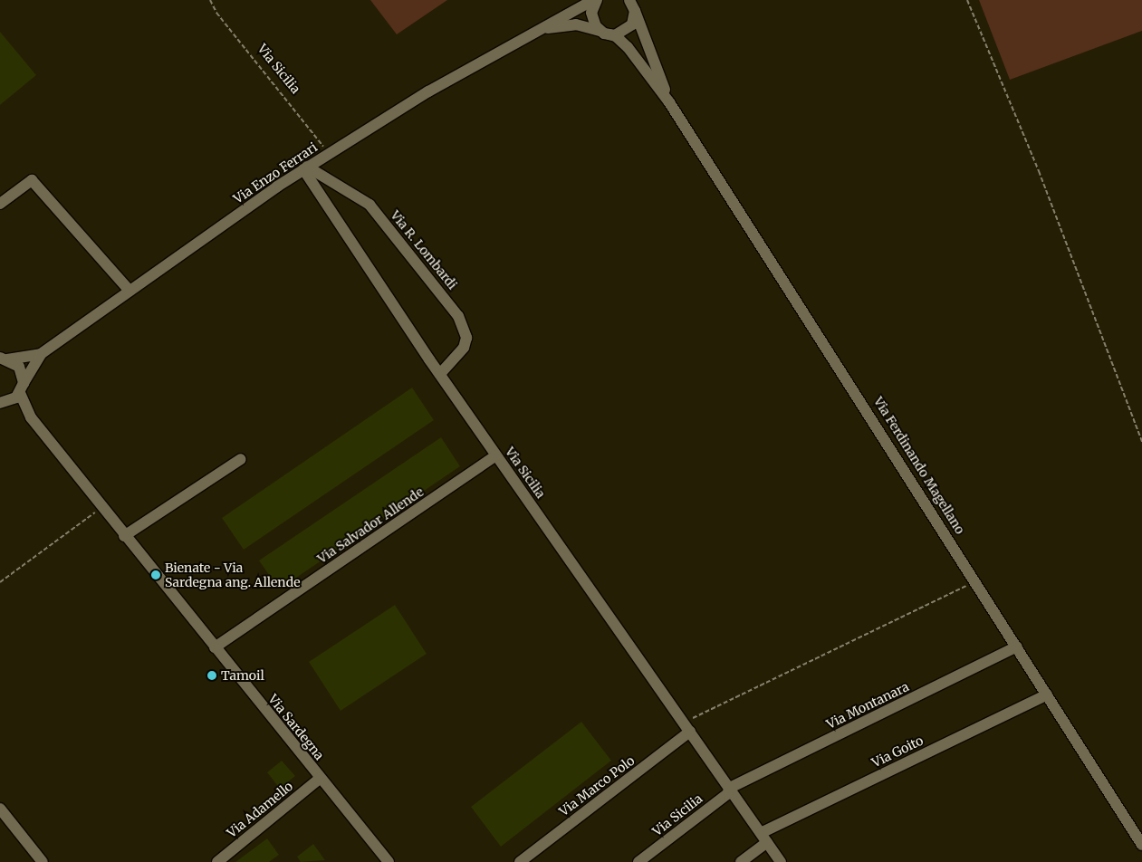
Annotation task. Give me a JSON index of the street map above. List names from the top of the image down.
{
  "streets": {
    "street": [
      "Via Sicilia",
      "Via Enzo Ferrari",
      "Via R. Lombardi",
      "Via Ferdinando Magellano",
      "Via Salvador Allende",
      "Via Montanara",
      "Via Sardegna",
      "Via Goito",
      "Via Marco Polo",
      "Via Adamello"
    ]
  },
  "crossings": [
    ["Via Sicilia", "Via Enzo Ferrari"],
    ["Via Sicilia", "Via R. Lombardi"],
    ["Via Sicilia", "Via Salvador Allende"],
    ["Via Sicilia", "Via Montanara"],
    ["Via Sicilia", "Via Goito"],
    ["Via Sicilia", "Via Marco Polo"],
    ["Via Enzo Ferrari", "Via R. Lombardi"],
    ["Via Enzo Ferrari", "Via Ferdinando Magellano"],
    ["Via Enzo Ferrari", "Via Sardegna"],
    ["Via Ferdinando Magellano", "Via Montanara"],
    ["Via Ferdinando Magellano", "Via Goito"],
    ["Via Salvador Allende", "Via Sardegna"],
    ["Via Sardegna", "Via Adamello"]
  ],
  "places": ["Bienate - Via Sardegna ang. Allende", "Tamoil"]
}
